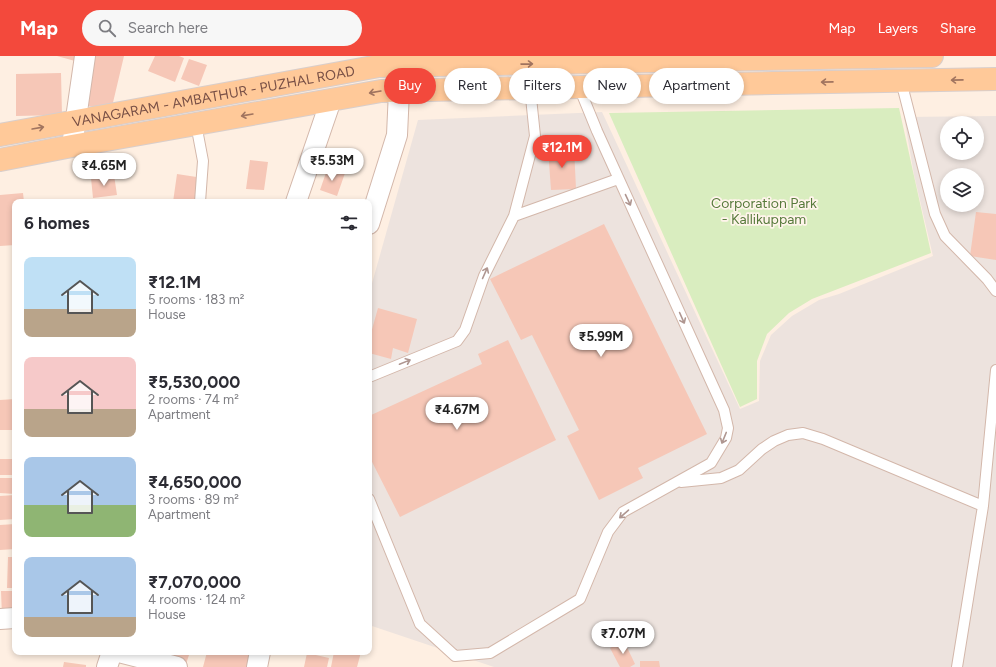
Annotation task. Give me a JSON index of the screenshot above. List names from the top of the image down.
{
  "streets": {
    "main road": ["VANAGARAM - AMBATHUR - PUZHAL ROAD"]
  },
  "parks": ["Corporation Park - Kallikuppam"],
  "page": {
    "header": "Map",
    "search": "Search here",
    "nav": ["Map", "Layers", "Share"],
    "chip": [
      "Buy",
      "Rent",
      "Filters",
      "New",
      "Apartment"
    ],
    "price": [
      "₹12.1M",
      "₹5.53M",
      "₹4.65M",
      "₹5.99M",
      "₹4.67M",
      "₹7.07M"
    ],
    "heading": "6 homes",
    "list": [
      {
        "name": "₹12.1M",
        "note": "5 rooms · 183 m² · House"
      },
      {
        "name": "₹5,530,000",
        "note": "2 rooms · 74 m² · Apartment"
      },
      {
        "name": "₹4,650,000",
        "note": "3 rooms · 89 m² · Apartment"
      },
      {
        "name": "₹7,070,000",
        "note": "4 rooms · 124 m² · House"
      }
    ]
  }
}
